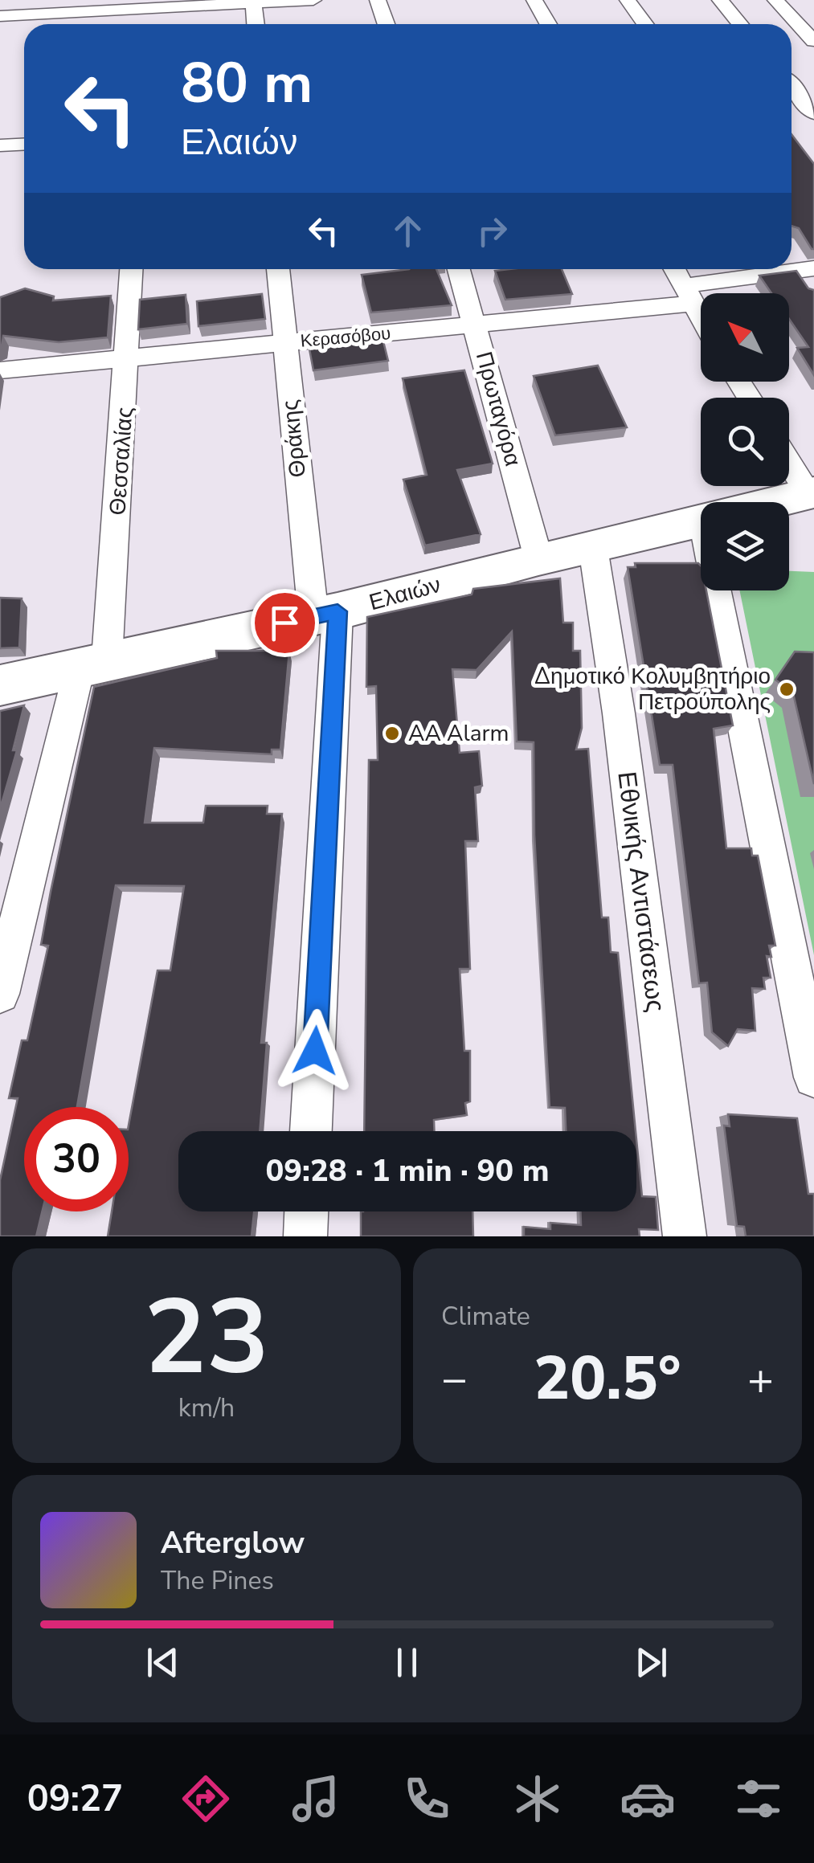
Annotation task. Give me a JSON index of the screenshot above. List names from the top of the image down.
{
  "streets": {
    "street": [
      "Κερασόβου",
      "Πρωταγόρα",
      "Θράκης",
      "Θεσσαλίας",
      "Ελαιών",
      "Εθνικής Αντιστάσεως"
    ]
  },
  "crossings": [
    ["Κερασόβου", "Πρωταγόρα"],
    ["Κερασόβου", "Θράκης"],
    ["Κερασόβου", "Θεσσαλίας"],
    ["Πρωταγόρα", "Ελαιών"],
    ["Θράκης", "Ελαιών"],
    ["Θεσσαλίας", "Ελαιών"],
    ["Ελαιών", "Εθνικής Αντιστάσεως"]
  ],
  "places": ["Δημοτικό Κολυμβητήριο Πετρούπολης", "AA Alarm"],
  "north": "top left",
  "page": {
    "turn": ["80 m", "Ελαιών"],
    "limit": "30",
    "trip": "09:28 · 1 min · 90 m",
    "tile": [
      ["23", "km/h"],
      "Climate"
    ],
    "heat": ["−", "20.5°", "+"],
    "song": ["Afterglow", "The Pines"],
    "tabs": "09:27"
  }
}
